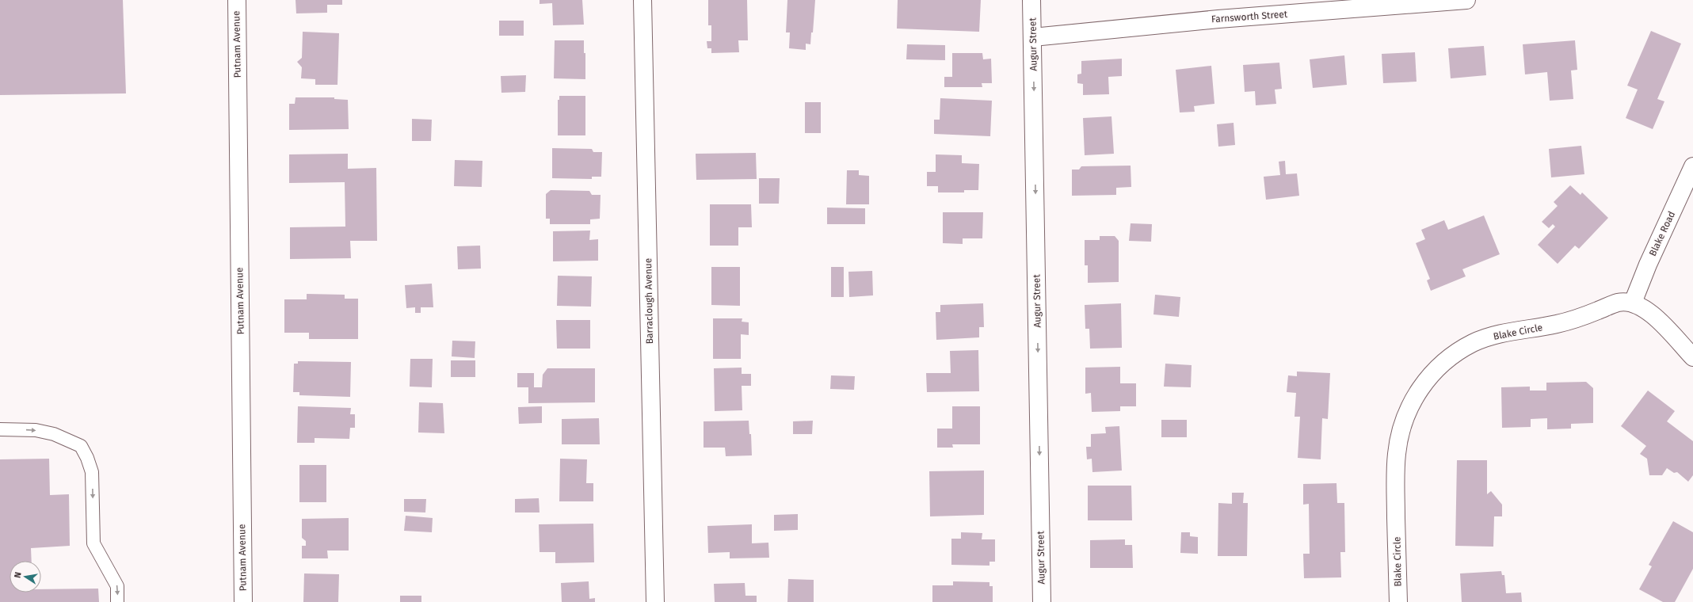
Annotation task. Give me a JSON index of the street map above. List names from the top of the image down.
{
  "streets": {
    "street": [
      "Farnsworth Street",
      "Putnam Avenue",
      "Augur Street",
      "Blake Road",
      "Barraclough Avenue",
      "Blake Circle"
    ]
  },
  "crossings": [
    ["Farnsworth Street", "Augur Street"],
    ["Blake Road", "Blake Circle"]
  ],
  "one_way": ["Augur Street"],
  "north": "left"
}
